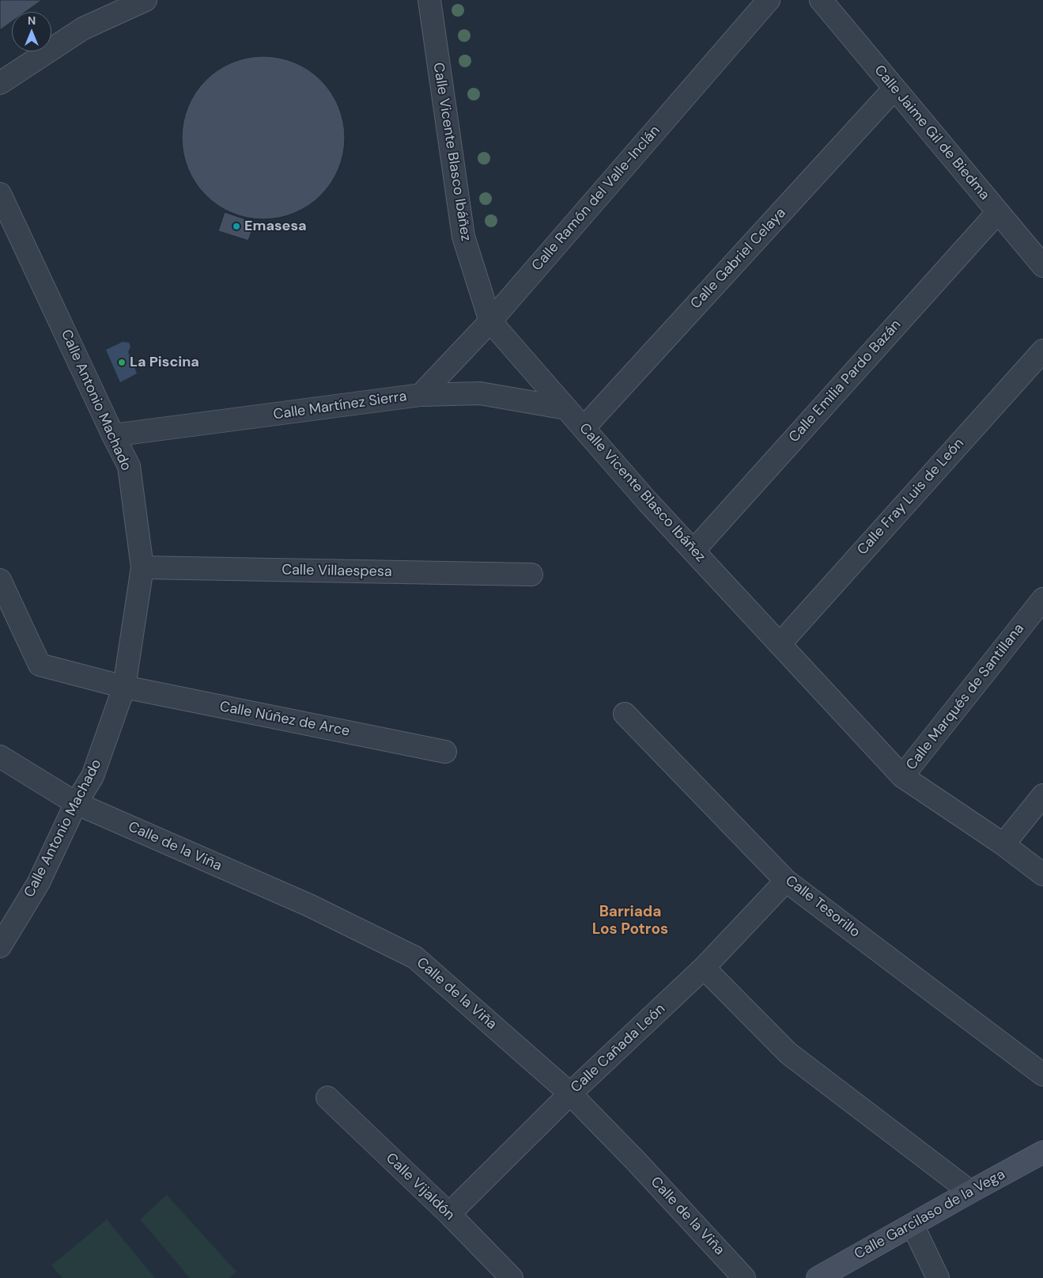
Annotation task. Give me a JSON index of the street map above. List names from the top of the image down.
{
  "streets": {
    "street": [
      "Calle Jaime Gil de Biedma",
      "Calle Vicente Blasco Ibáñez",
      "Calle Ramón del Valle-Inclán",
      "Calle Gabriel Celaya",
      "Calle Emilia Pardo Bazán",
      "Calle Antonio Machado",
      "Calle Martínez Sierra",
      "Calle Fray Luis de León",
      "Calle Villaespesa",
      "Calle Marqués de Santillana",
      "Calle Núñez de Arce",
      "Calle de la Viña",
      "Calle Tesorillo",
      "Calle Cañada León",
      "Calle Vijaldón",
      "Calle Garcilaso de la Vega"
    ]
  },
  "crossings": [
    ["Calle Jaime Gil de Biedma", "Calle Gabriel Celaya"],
    ["Calle Jaime Gil de Biedma", "Calle Emilia Pardo Bazán"],
    ["Calle Vicente Blasco Ibáñez", "Calle Ramón del Valle-Inclán"],
    ["Calle Vicente Blasco Ibáñez", "Calle Gabriel Celaya"],
    ["Calle Vicente Blasco Ibáñez", "Calle Emilia Pardo Bazán"],
    ["Calle Vicente Blasco Ibáñez", "Calle Martínez Sierra"],
    ["Calle Vicente Blasco Ibáñez", "Calle Fray Luis de León"],
    ["Calle Vicente Blasco Ibáñez", "Calle Marqués de Santillana"],
    ["Calle Ramón del Valle-Inclán", "Calle Martínez Sierra"],
    ["Calle Antonio Machado", "Calle Martínez Sierra"],
    ["Calle Antonio Machado", "Calle Villaespesa"],
    ["Calle Antonio Machado", "Calle Núñez de Arce"],
    ["Calle Antonio Machado", "Calle de la Viña"],
    ["Calle de la Viña", "Calle Cañada León"],
    ["Calle Tesorillo", "Calle Cañada León"],
    ["Calle Cañada León", "Calle Vijaldón"]
  ],
  "districts": ["Barriada Los Potros"],
  "places": ["Emasesa", "La Piscina"],
  "north": "top"
}
